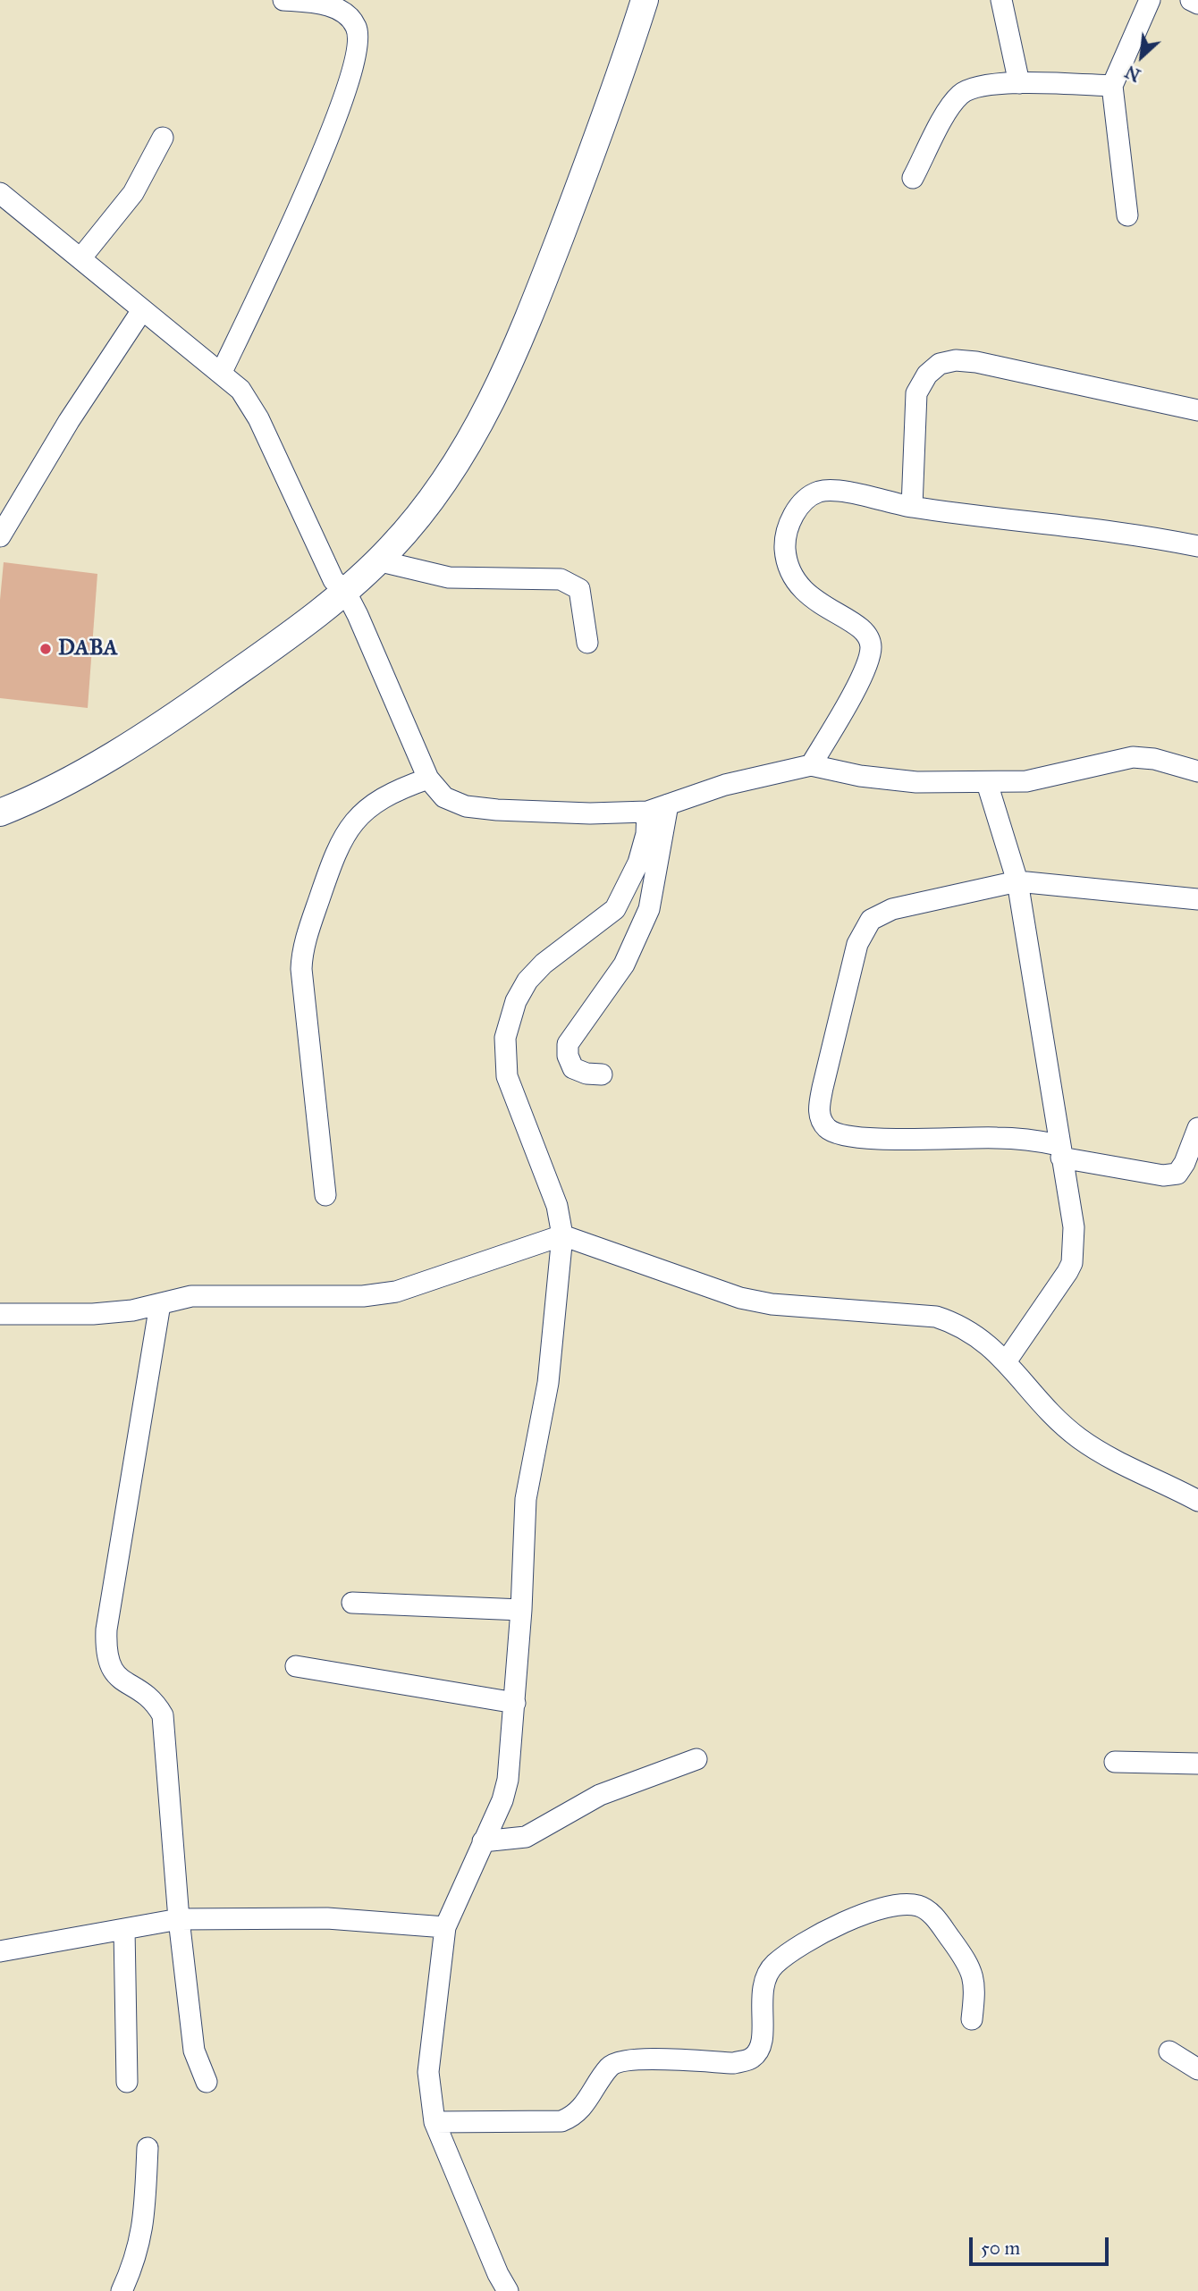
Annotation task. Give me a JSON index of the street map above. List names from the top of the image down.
{
  "places": ["DABA"],
  "scale_bar": "50 m",
  "north": "bottom left"
}
